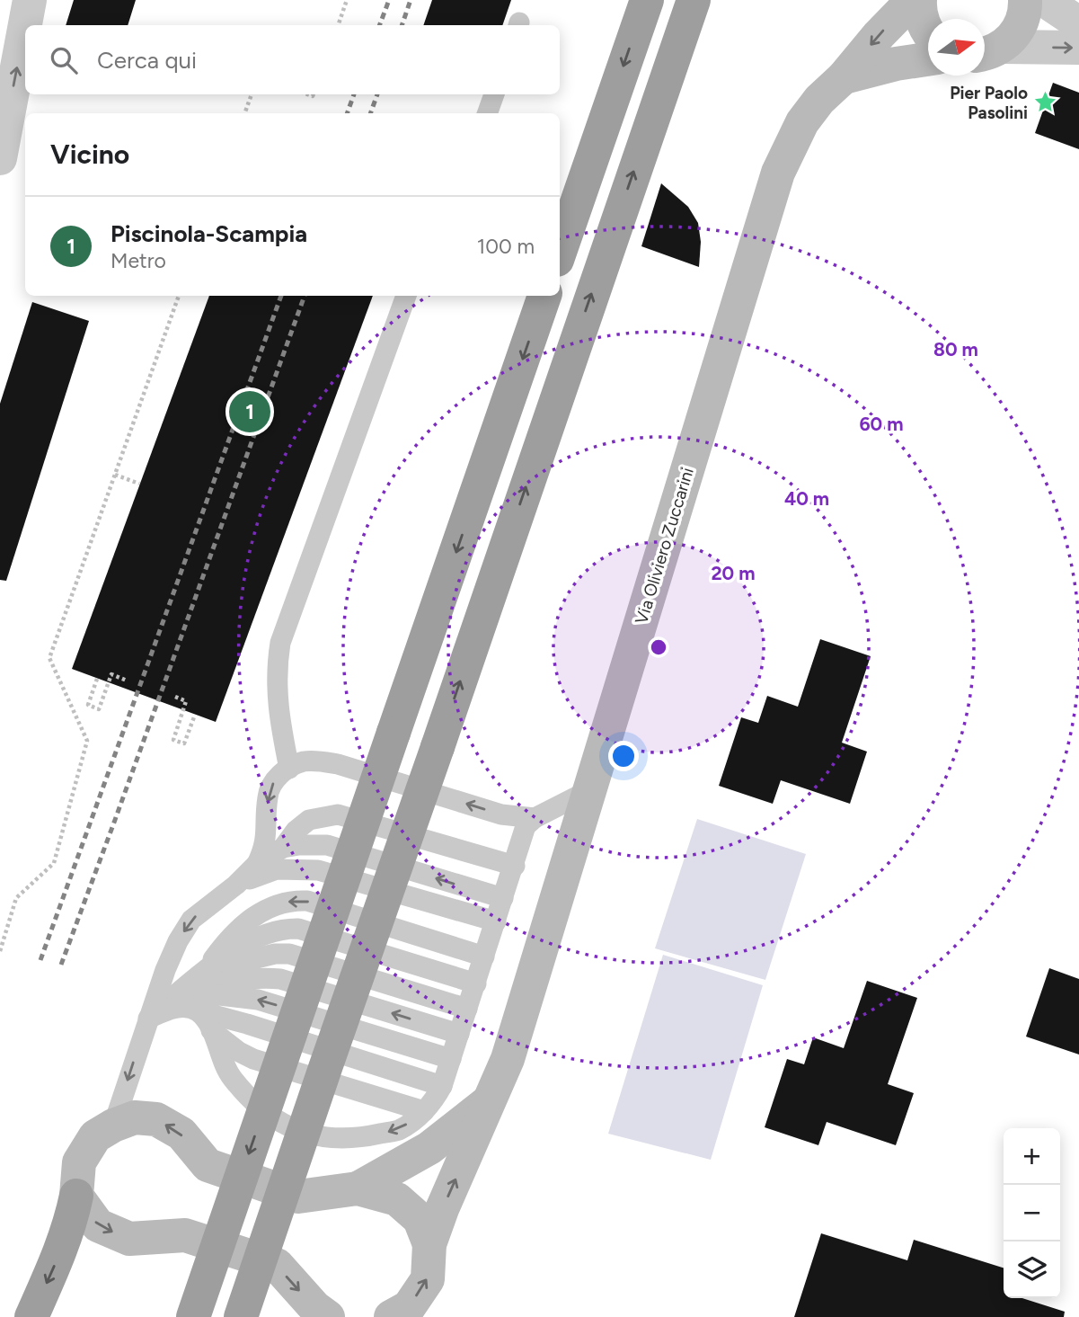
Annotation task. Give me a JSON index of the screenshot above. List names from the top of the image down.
{
  "streets": {
    "main road": ["Via Oliviero Zuccarini"]
  },
  "places": {
    "place": ["Pier Paolo Pasolini"]
  },
  "north": "right",
  "page": {
    "search": "Cerca qui",
    "heading": "Vicino",
    "list": [
      {
        "mark": "1",
        "name": "Piscinola-Scampia",
        "note": "Metro",
        "value": "100 m"
      }
    ],
    "pins": "1",
    "map_buttons": ["+", "−"]
  },
  "rings": [
    "80 m",
    "60 m",
    "40 m",
    "20 m"
  ]
}
